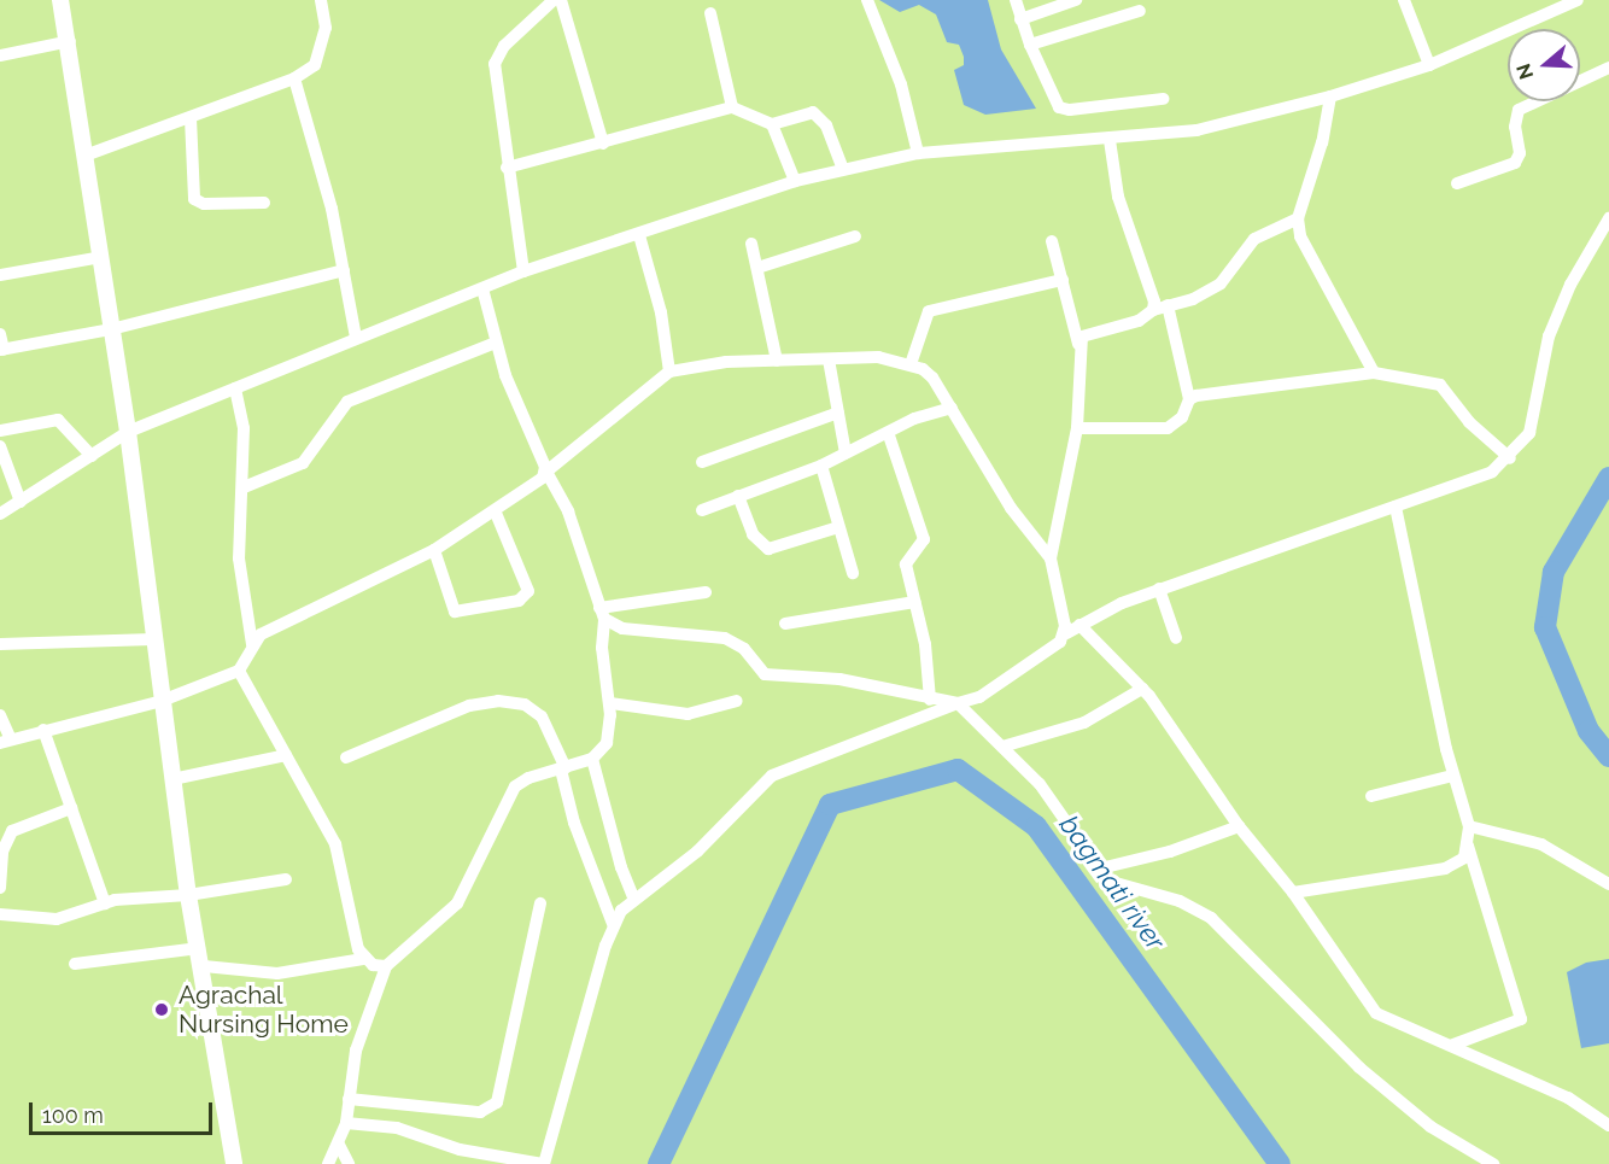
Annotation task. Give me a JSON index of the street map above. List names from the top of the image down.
{
  "water": ["bagmati river"],
  "places": ["Agrachal Nursing Home"],
  "scale_bar": "100 m",
  "north": "left"
}
